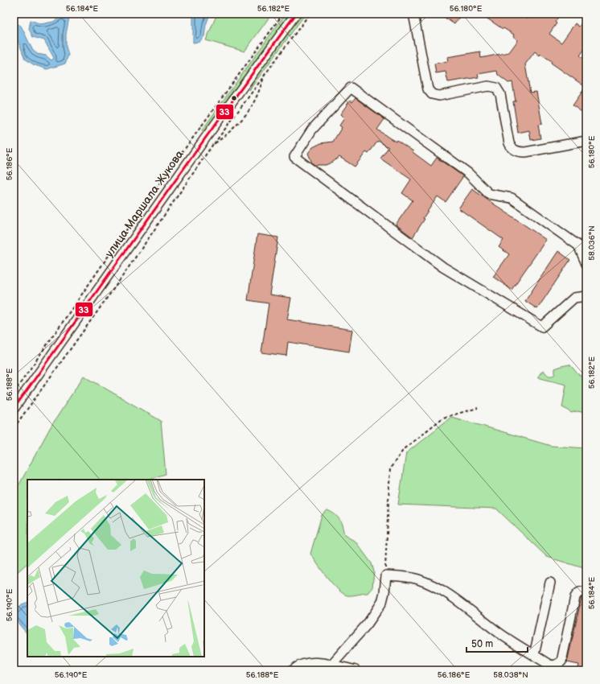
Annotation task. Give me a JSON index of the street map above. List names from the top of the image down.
{
  "streets": {
    "street": ["улица Маршала Жукова"]
  },
  "lines": ["transit line 33"],
  "scale_bar": "50 m",
  "coordinates": [
    "56.184°E",
    "56.182°E",
    "56.180°E",
    "56.186°E",
    "58.036°N",
    "56.188°E",
    "56.190°E",
    "58.038°N"
  ]
}
